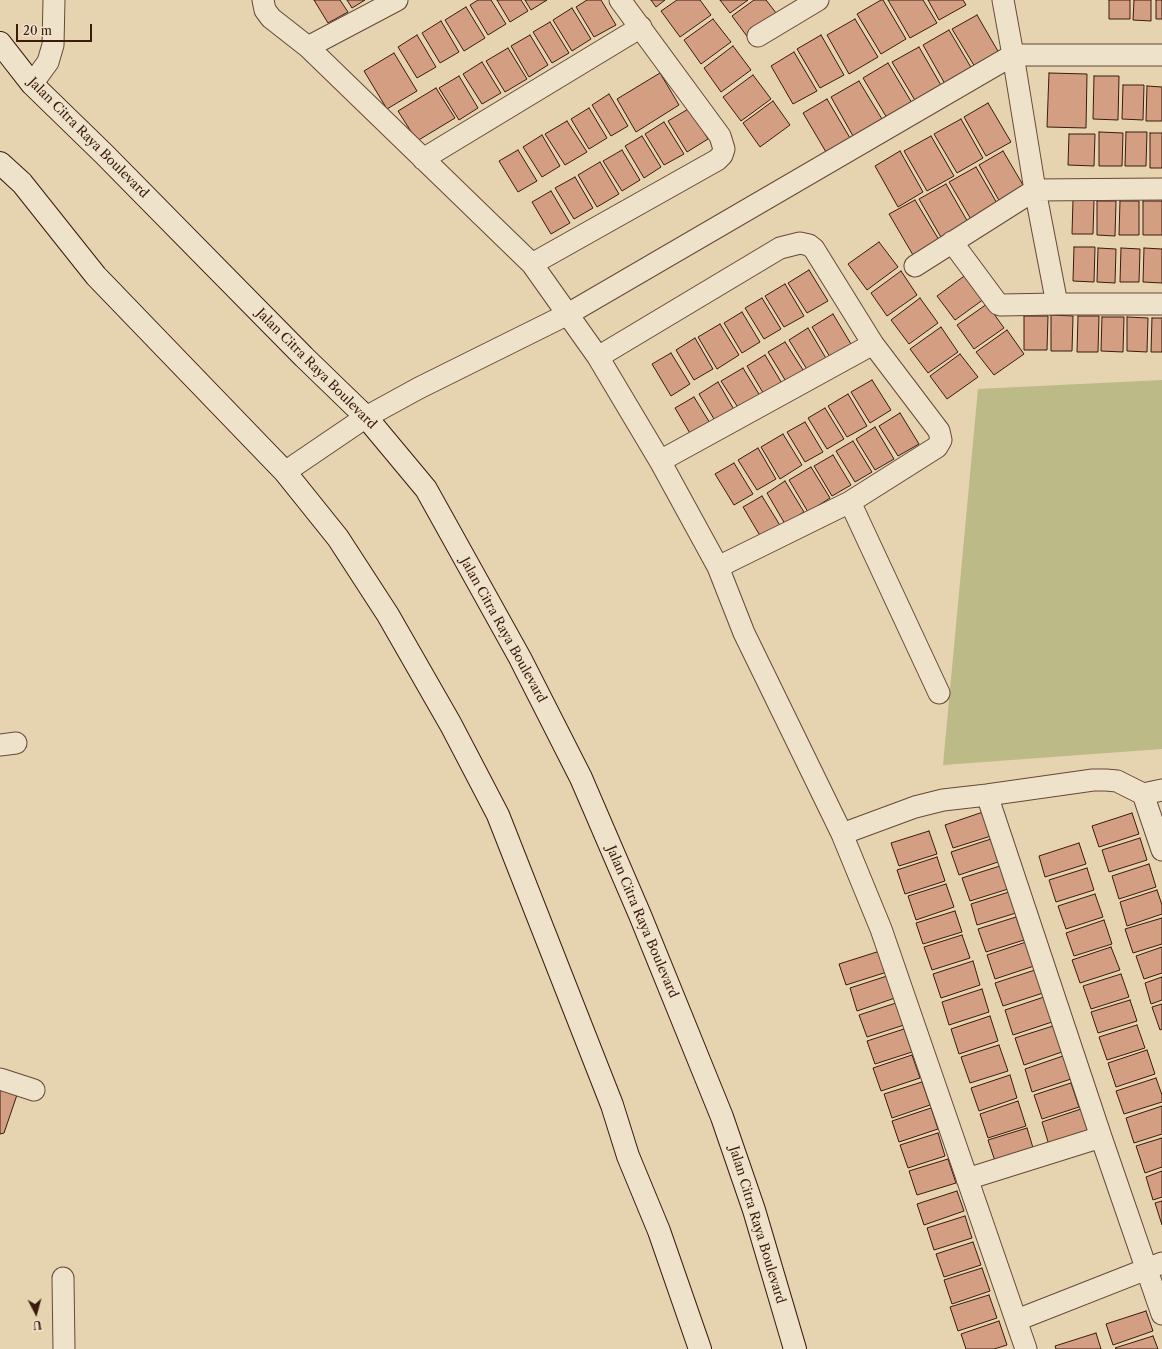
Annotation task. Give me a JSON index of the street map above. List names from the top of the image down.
{
  "streets": {
    "main road": ["Jalan Citra Raya Boulevard"]
  },
  "scale_bar": "20 m",
  "north": "bottom"
}
